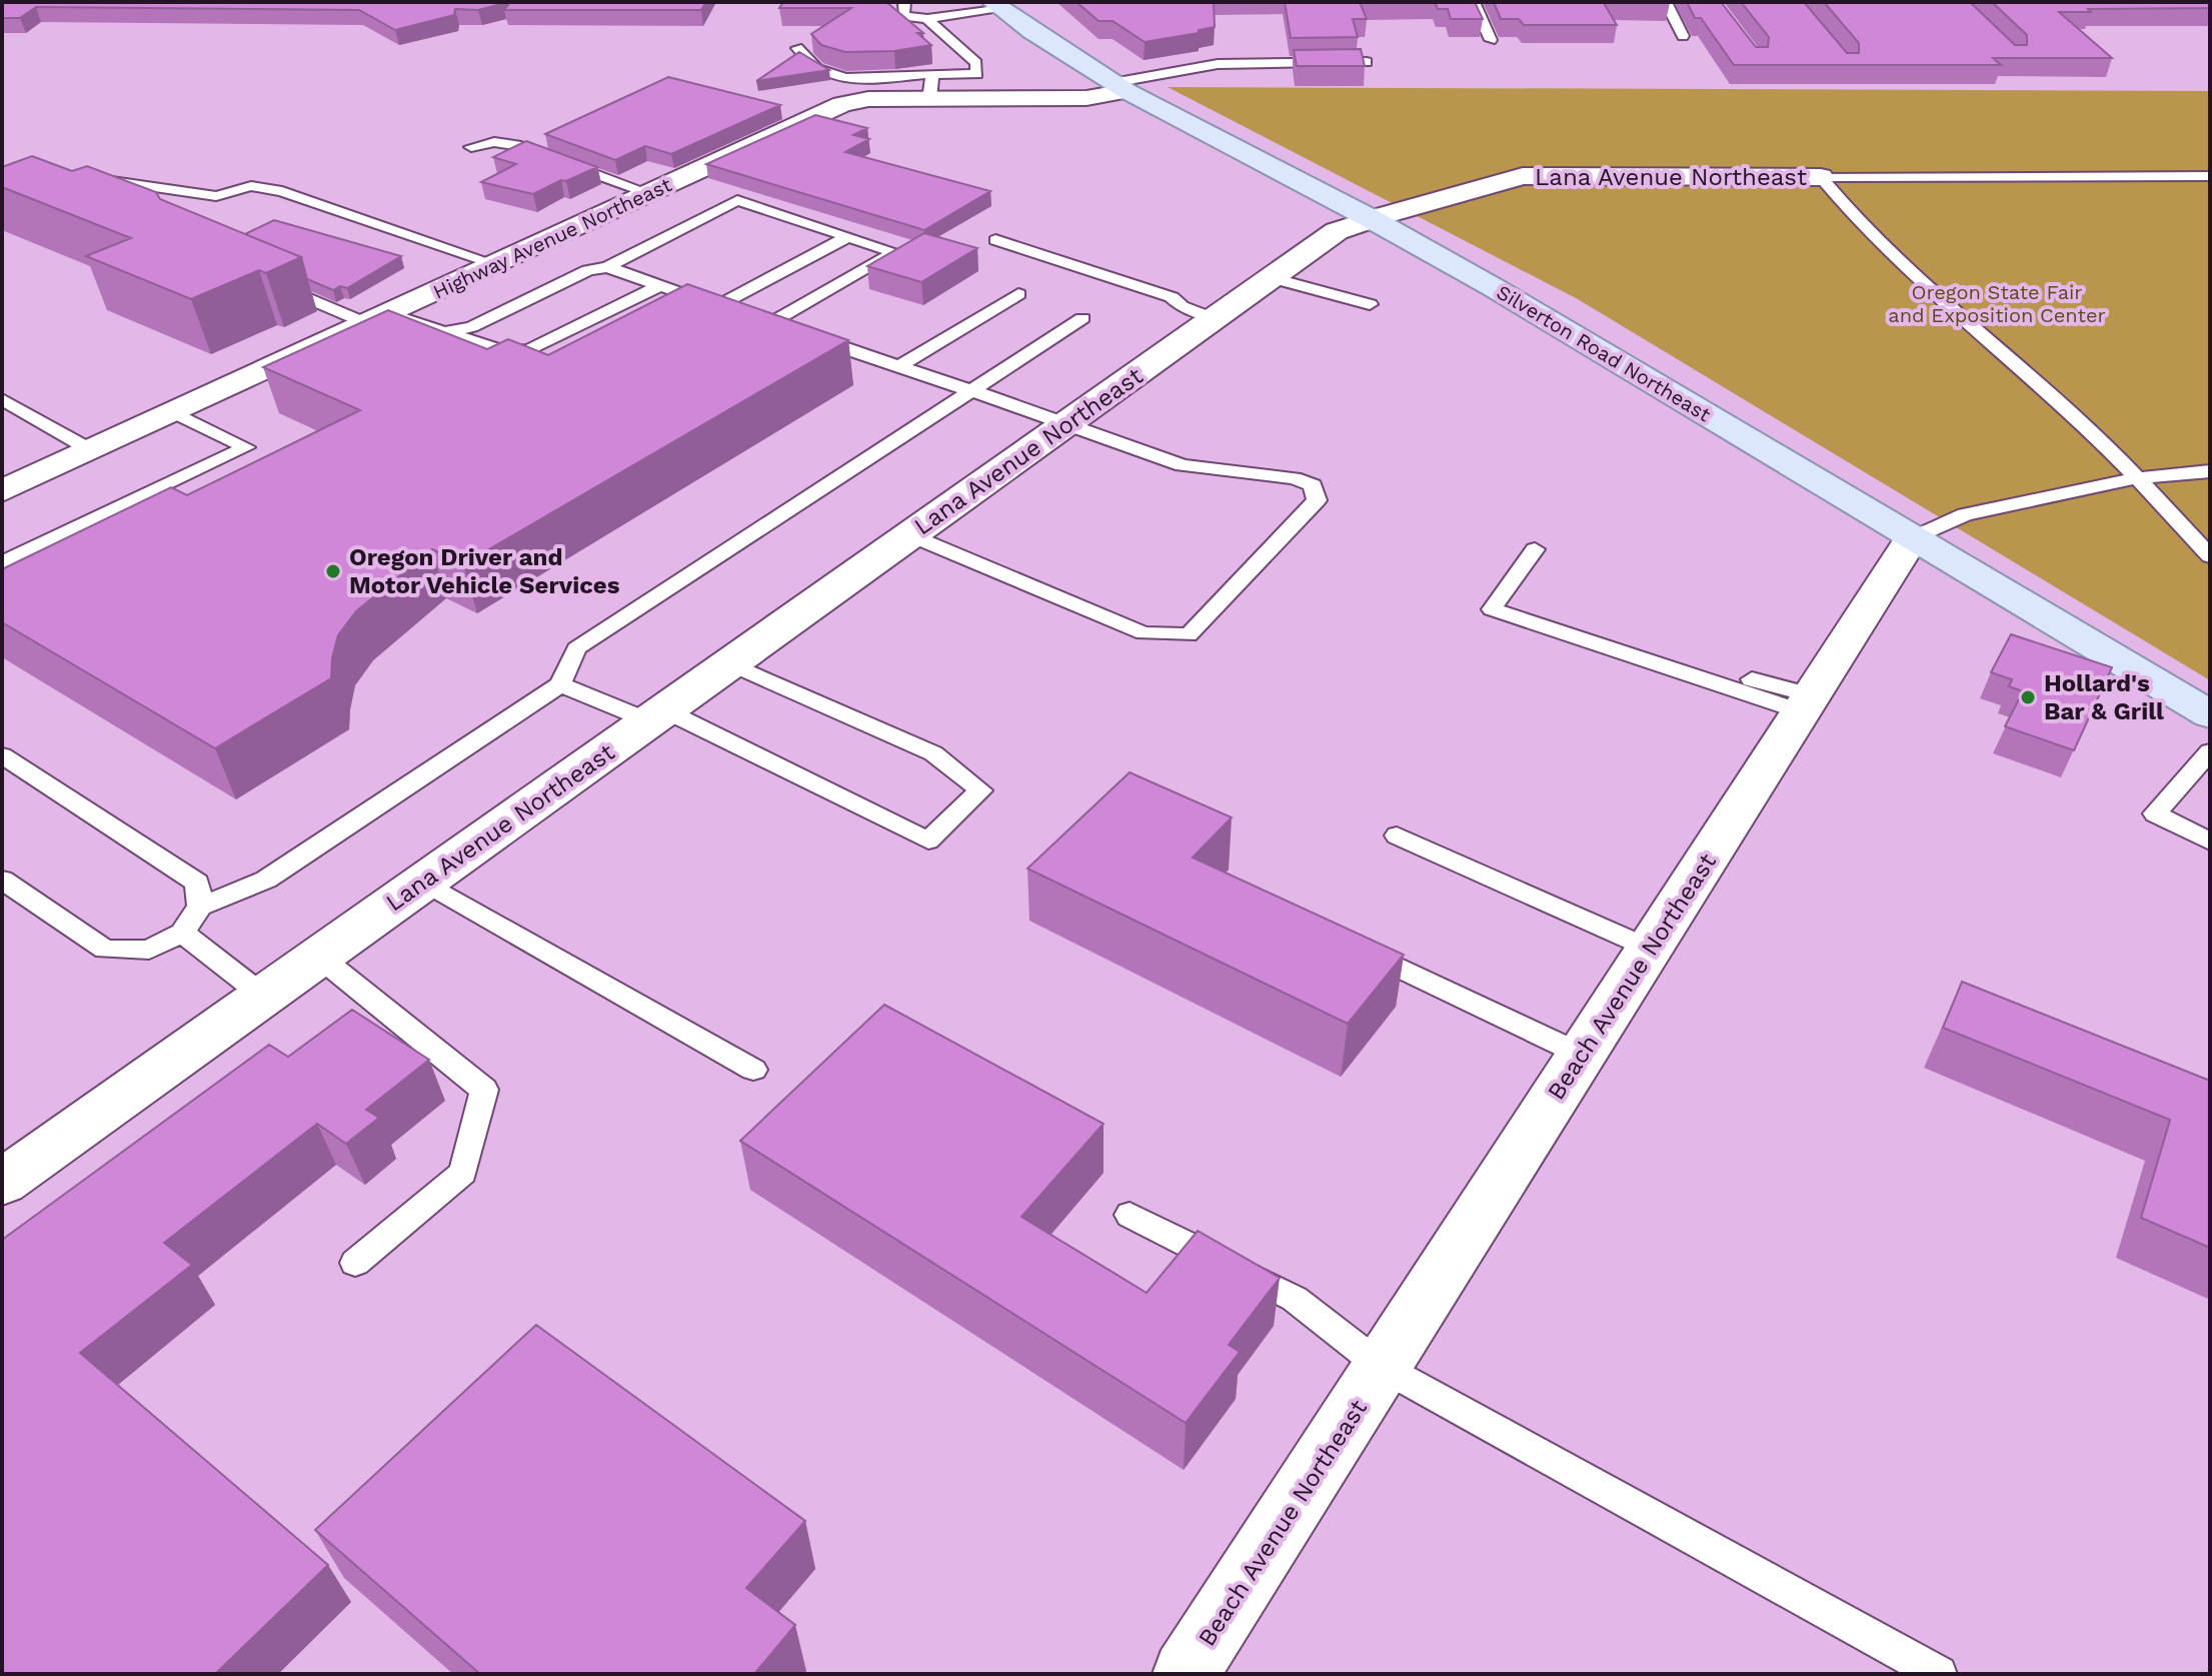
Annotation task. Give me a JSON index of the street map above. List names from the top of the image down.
{
  "streets": {
    "main road": ["Silverton Road Northeast"],
    "street": ["Lana Avenue Northeast", "Highway Avenue Northeast", "Beach Avenue Northeast"]
  },
  "crossings": [
    ["Lana Avenue Northeast", "Silverton Road Northeast"],
    ["Highway Avenue Northeast", "Silverton Road Northeast"],
    ["Silverton Road Northeast", "Beach Avenue Northeast"]
  ],
  "parks": ["Oregon State Fair and Exposition Center"],
  "places": ["Oregon Driver and Motor Vehicle Services", "Hollard's Bar & Grill"]
}
